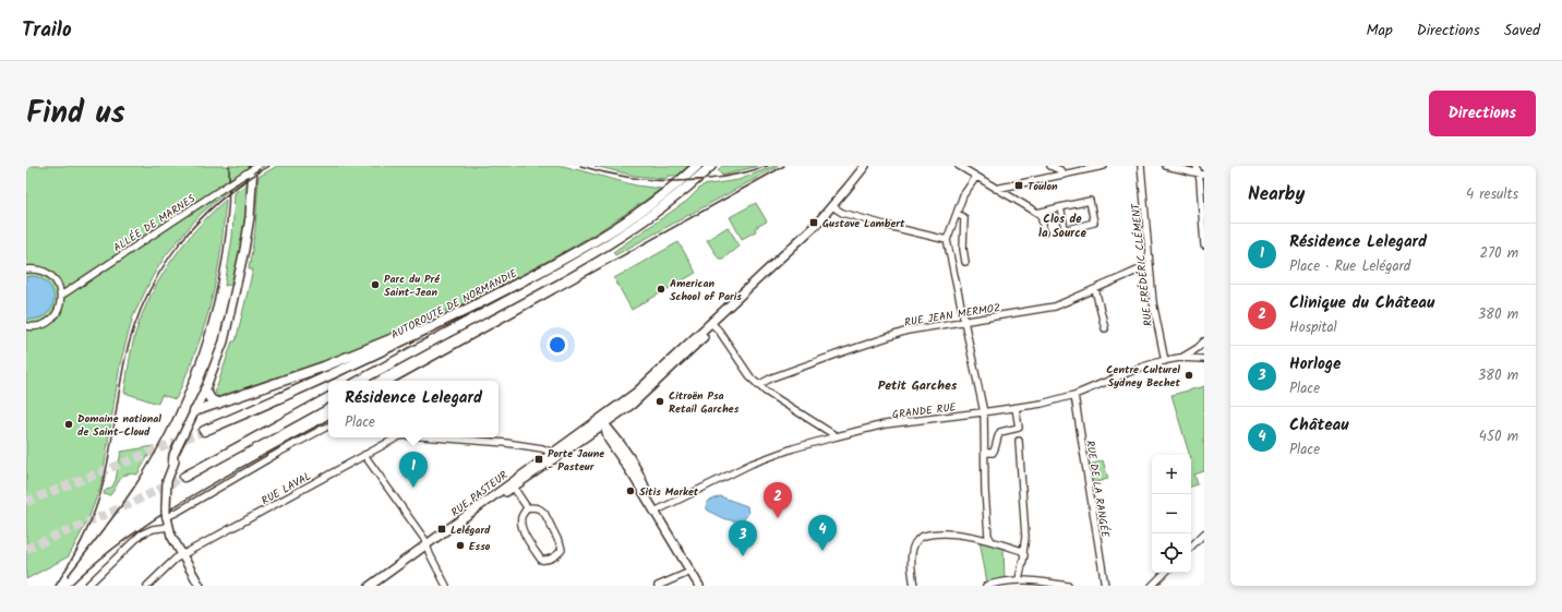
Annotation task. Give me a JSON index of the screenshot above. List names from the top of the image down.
{
  "streets": {
    "highway": ["AUTOROUTE DE NORMANDIE"],
    "main road": ["RUE PASTEUR"],
    "street": [
      "ALLÉE DE MARNES",
      "RUE FRÉDÉRIC CLÉMENT",
      "RUE JEAN MERMOZ",
      "GRANDE RUE",
      "RUE LAVAL",
      "RUE DE LA RANGÉE"
    ]
  },
  "crossings": [
    ["RUE FRÉDÉRIC CLÉMENT", "RUE JEAN MERMOZ"],
    ["RUE FRÉDÉRIC CLÉMENT", "GRANDE RUE"],
    ["GRANDE RUE", "RUE DE LA RANGÉE"]
  ],
  "districts": ["Clos de la Source", "Petit Garches"],
  "places": {
    "transit": [
      "Toulon",
      "Gustave Lambert",
      "Porte Jaune - Pasteur",
      "Lelégard"
    ],
    "other": [
      "Parc du Pré Saint-Jean",
      "American School of Paris",
      "Centre Culturel Sydney Bechet",
      "Citroën Psa Retail Garches",
      "Domaine national de Saint-Cloud",
      "Sitis Market",
      "Esso"
    ]
  },
  "page": {
    "header": "Trailo",
    "nav": ["Map", "Directions", "Saved"],
    "title": "Find us",
    "buttons": "Directions",
    "heading": ["Nearby", "4 results"],
    "list": [
      {
        "mark": "1",
        "name": "Résidence Lelegard",
        "note": "Place · Rue Lelégard",
        "value": "270 m"
      },
      {
        "mark": "2",
        "name": "Clinique du Château",
        "note": "Hospital",
        "value": "380 m"
      },
      {
        "mark": "3",
        "name": "Horloge",
        "note": "Place",
        "value": "380 m"
      },
      {
        "mark": "4",
        "name": "Château",
        "note": "Place",
        "value": "450 m"
      }
    ],
    "popup": ["Résidence Lelegard", "Place"],
    "pins": [
      "1",
      "2",
      "4",
      "3"
    ],
    "map_buttons": ["+", "−"]
  }
}
